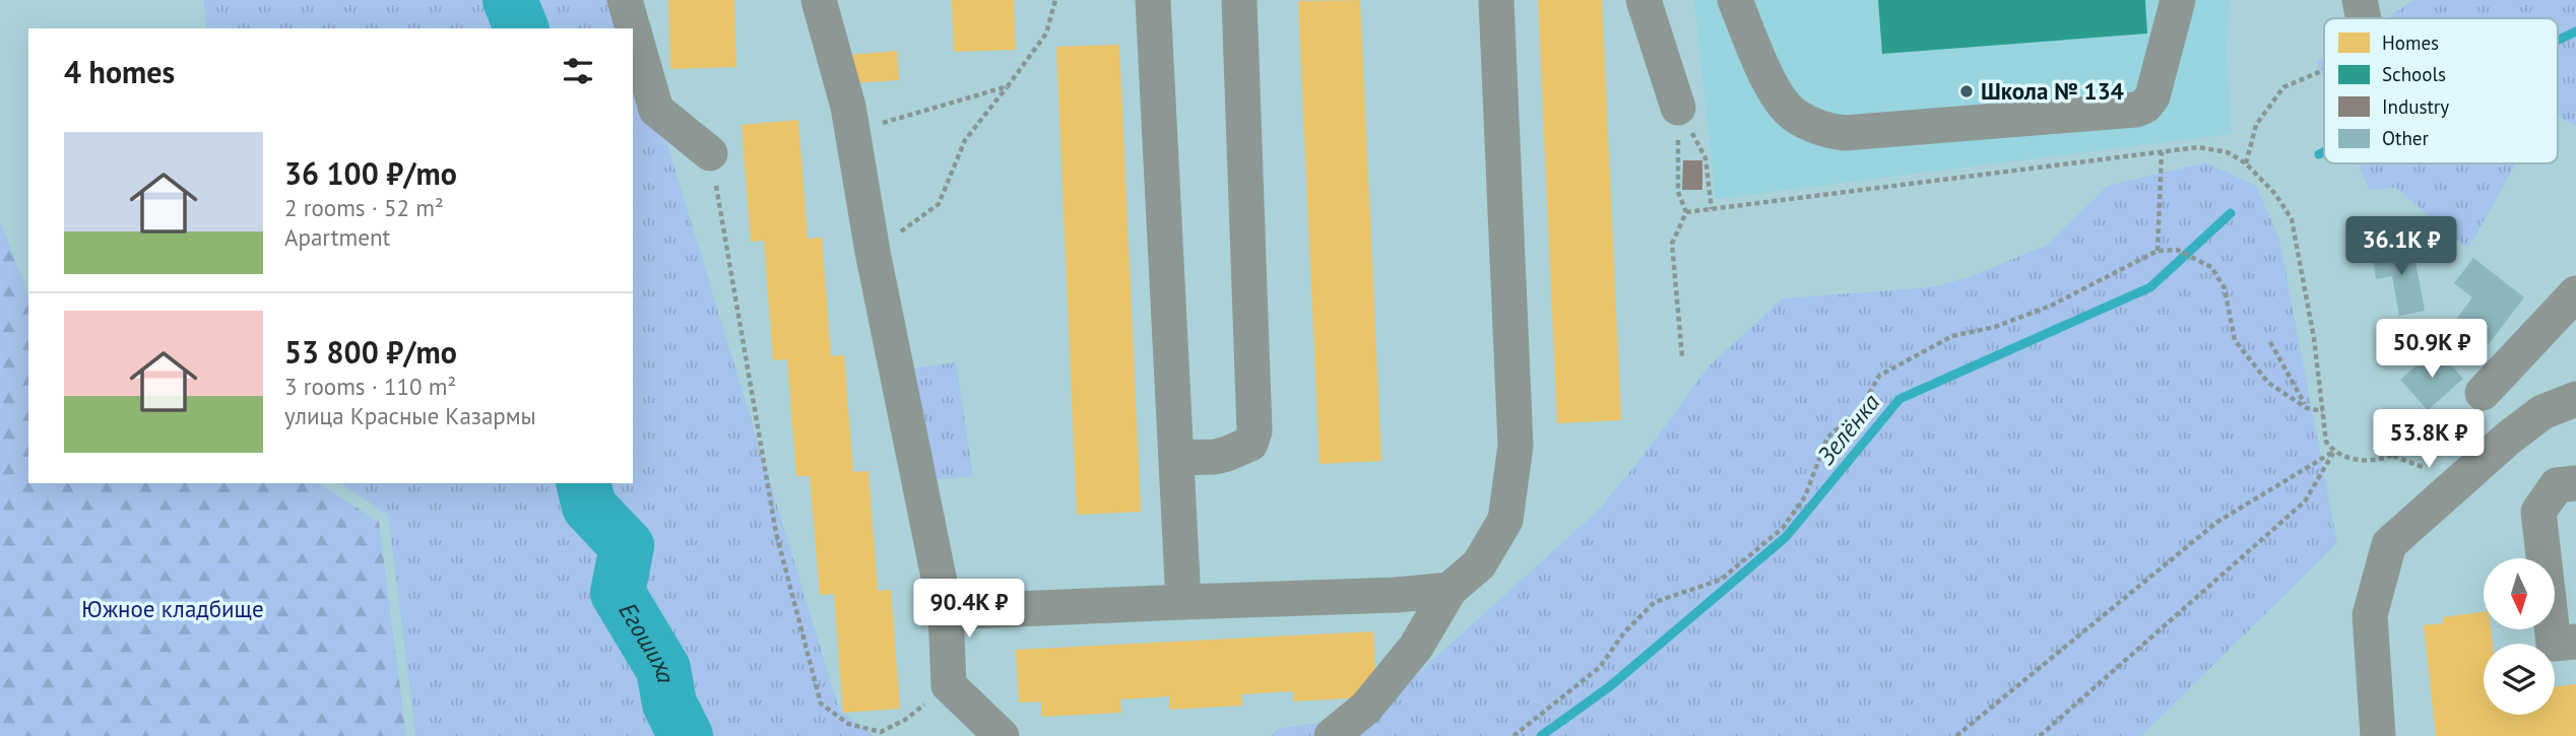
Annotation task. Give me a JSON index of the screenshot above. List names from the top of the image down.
{
  "water": ["Зелёнка", "Егошиха"],
  "parks": ["Южное кладбище"],
  "places": ["Школа № 134"],
  "legend": [
    "Homes",
    "Schools",
    "Industry",
    "Other"
  ],
  "north": "bottom",
  "page": {
    "heading": "4 homes",
    "list": [
      {
        "name": "36 100 ₽/mo",
        "note": "2 rooms · 52 m² · Apartment"
      },
      {
        "name": "53 800 ₽/mo",
        "note": "3 rooms · 110 m² · улица Красные Казармы"
      }
    ],
    "price": [
      "36.1K ₽",
      "50.9K ₽",
      "53.8K ₽",
      "90.4K ₽"
    ]
  }
}
